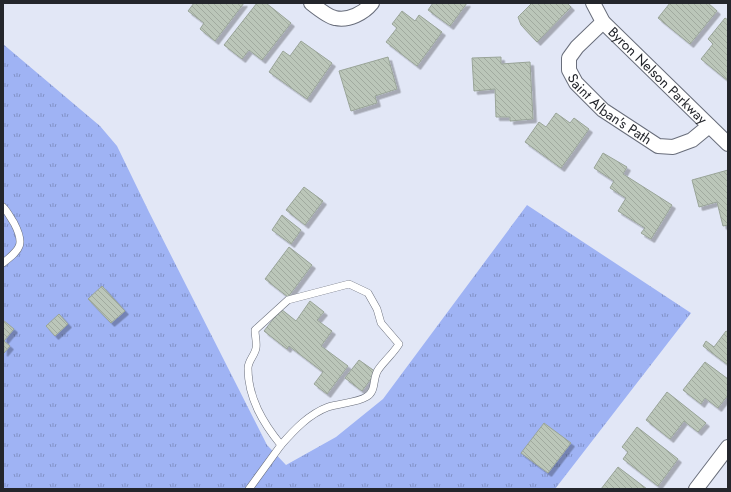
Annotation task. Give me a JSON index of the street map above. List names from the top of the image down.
{
  "streets": {
    "street": ["Byron Nelson Parkway", "Saint Alban's Path"]
  },
  "crossings": [
    ["Byron Nelson Parkway", "Saint Alban's Path"]
  ]
}
